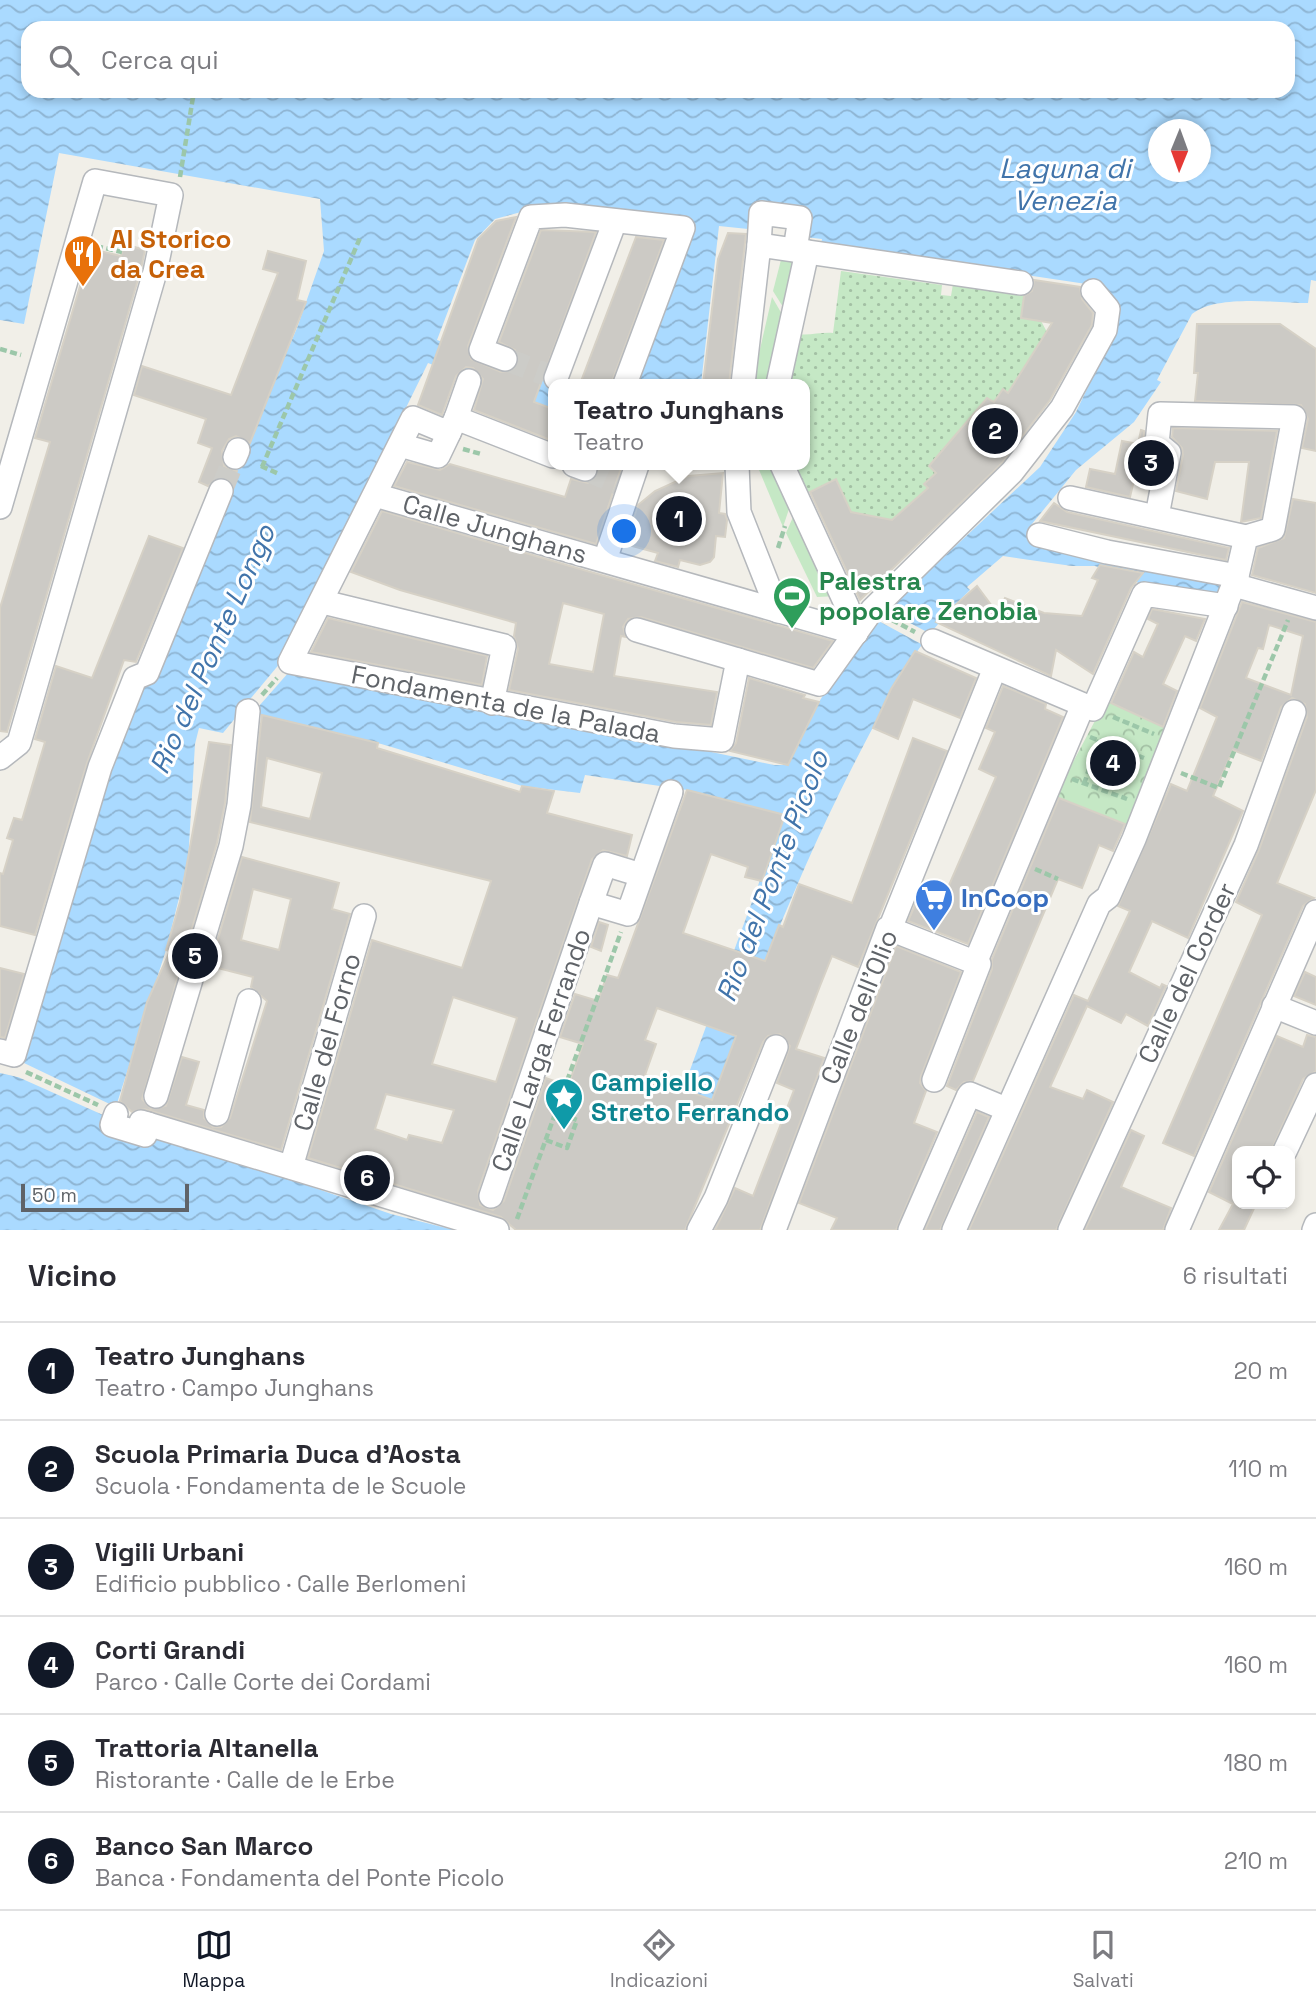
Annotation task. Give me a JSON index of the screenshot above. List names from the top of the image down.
{
  "streets": {
    "street": [
      "Calle Junghans",
      "Fondamenta de la Palada",
      "Calle del Corder",
      "Calle dell'Olio",
      "Calle del Forno",
      "Calle Larga Ferrando"
    ]
  },
  "water": ["Laguna di Venezia", "Rio del Ponte Longo", "Rio del Ponte Picolo"],
  "places": {
    "restaurant": ["Al Storico da Crea"],
    "sports": ["Palestra popolare Zenobia"],
    "supermarket": ["InCoop"],
    "place": ["Campiello Streto Ferrando"]
  },
  "scale_bar": "50 m",
  "north": "bottom",
  "page": {
    "search": "Cerca qui",
    "popup": ["Teatro Junghans", "Teatro"],
    "pins": [
      "2",
      "3",
      "1",
      "4",
      "5",
      "6"
    ],
    "scale": "50 m",
    "heading": ["Vicino", "6 risultati"],
    "list": [
      {
        "mark": "1",
        "name": "Teatro Junghans",
        "note": "Teatro · Campo Junghans",
        "value": "20 m"
      },
      {
        "mark": "2",
        "name": "Scuola Primaria Duca d'Aosta",
        "note": "Scuola · Fondamenta de le Scuole",
        "value": "110 m"
      },
      {
        "mark": "3",
        "name": "Vigili Urbani",
        "note": "Edificio pubblico · Calle Berlomeni",
        "value": "160 m"
      },
      {
        "mark": "4",
        "name": "Corti Grandi",
        "note": "Parco · Calle Corte dei Cordami",
        "value": "160 m"
      },
      {
        "mark": "5",
        "name": "Trattoria Altanella",
        "note": "Ristorante · Calle de le Erbe",
        "value": "180 m"
      },
      {
        "mark": "6",
        "name": "Banco San Marco",
        "note": "Banca · Fondamenta del Ponte Picolo",
        "value": "210 m"
      }
    ],
    "nav": ["Mappa", "Indicazioni", "Salvati"]
  }
}
